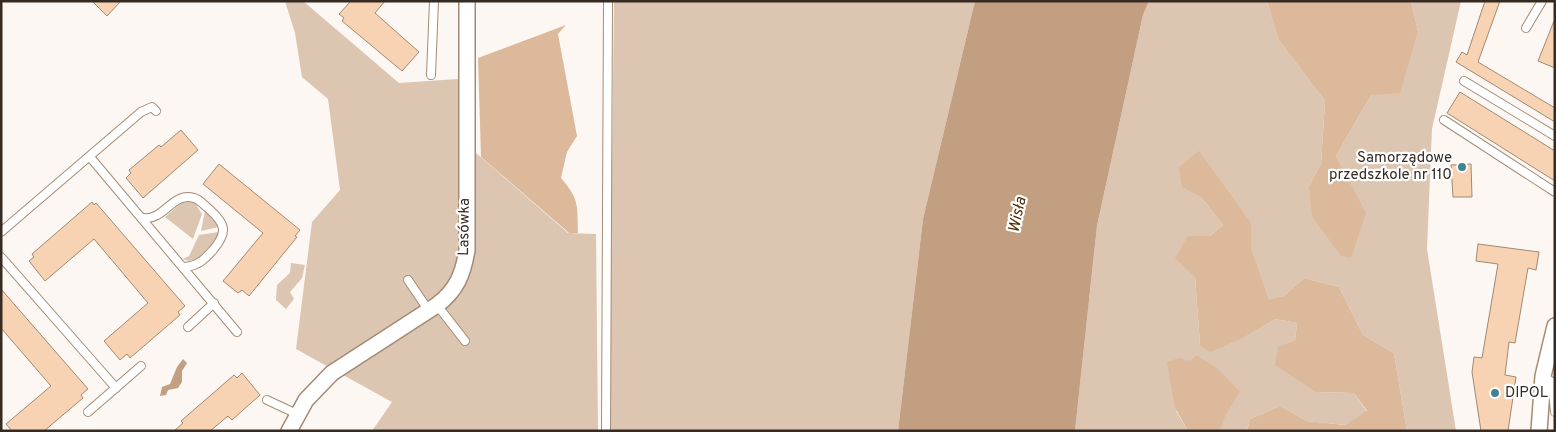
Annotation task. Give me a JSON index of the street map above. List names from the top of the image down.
{
  "streets": {
    "street": ["Lasówka"]
  },
  "water": ["Wisła"],
  "places": ["Samorządowe przedszkole nr 110", "DIPOL"]
}
